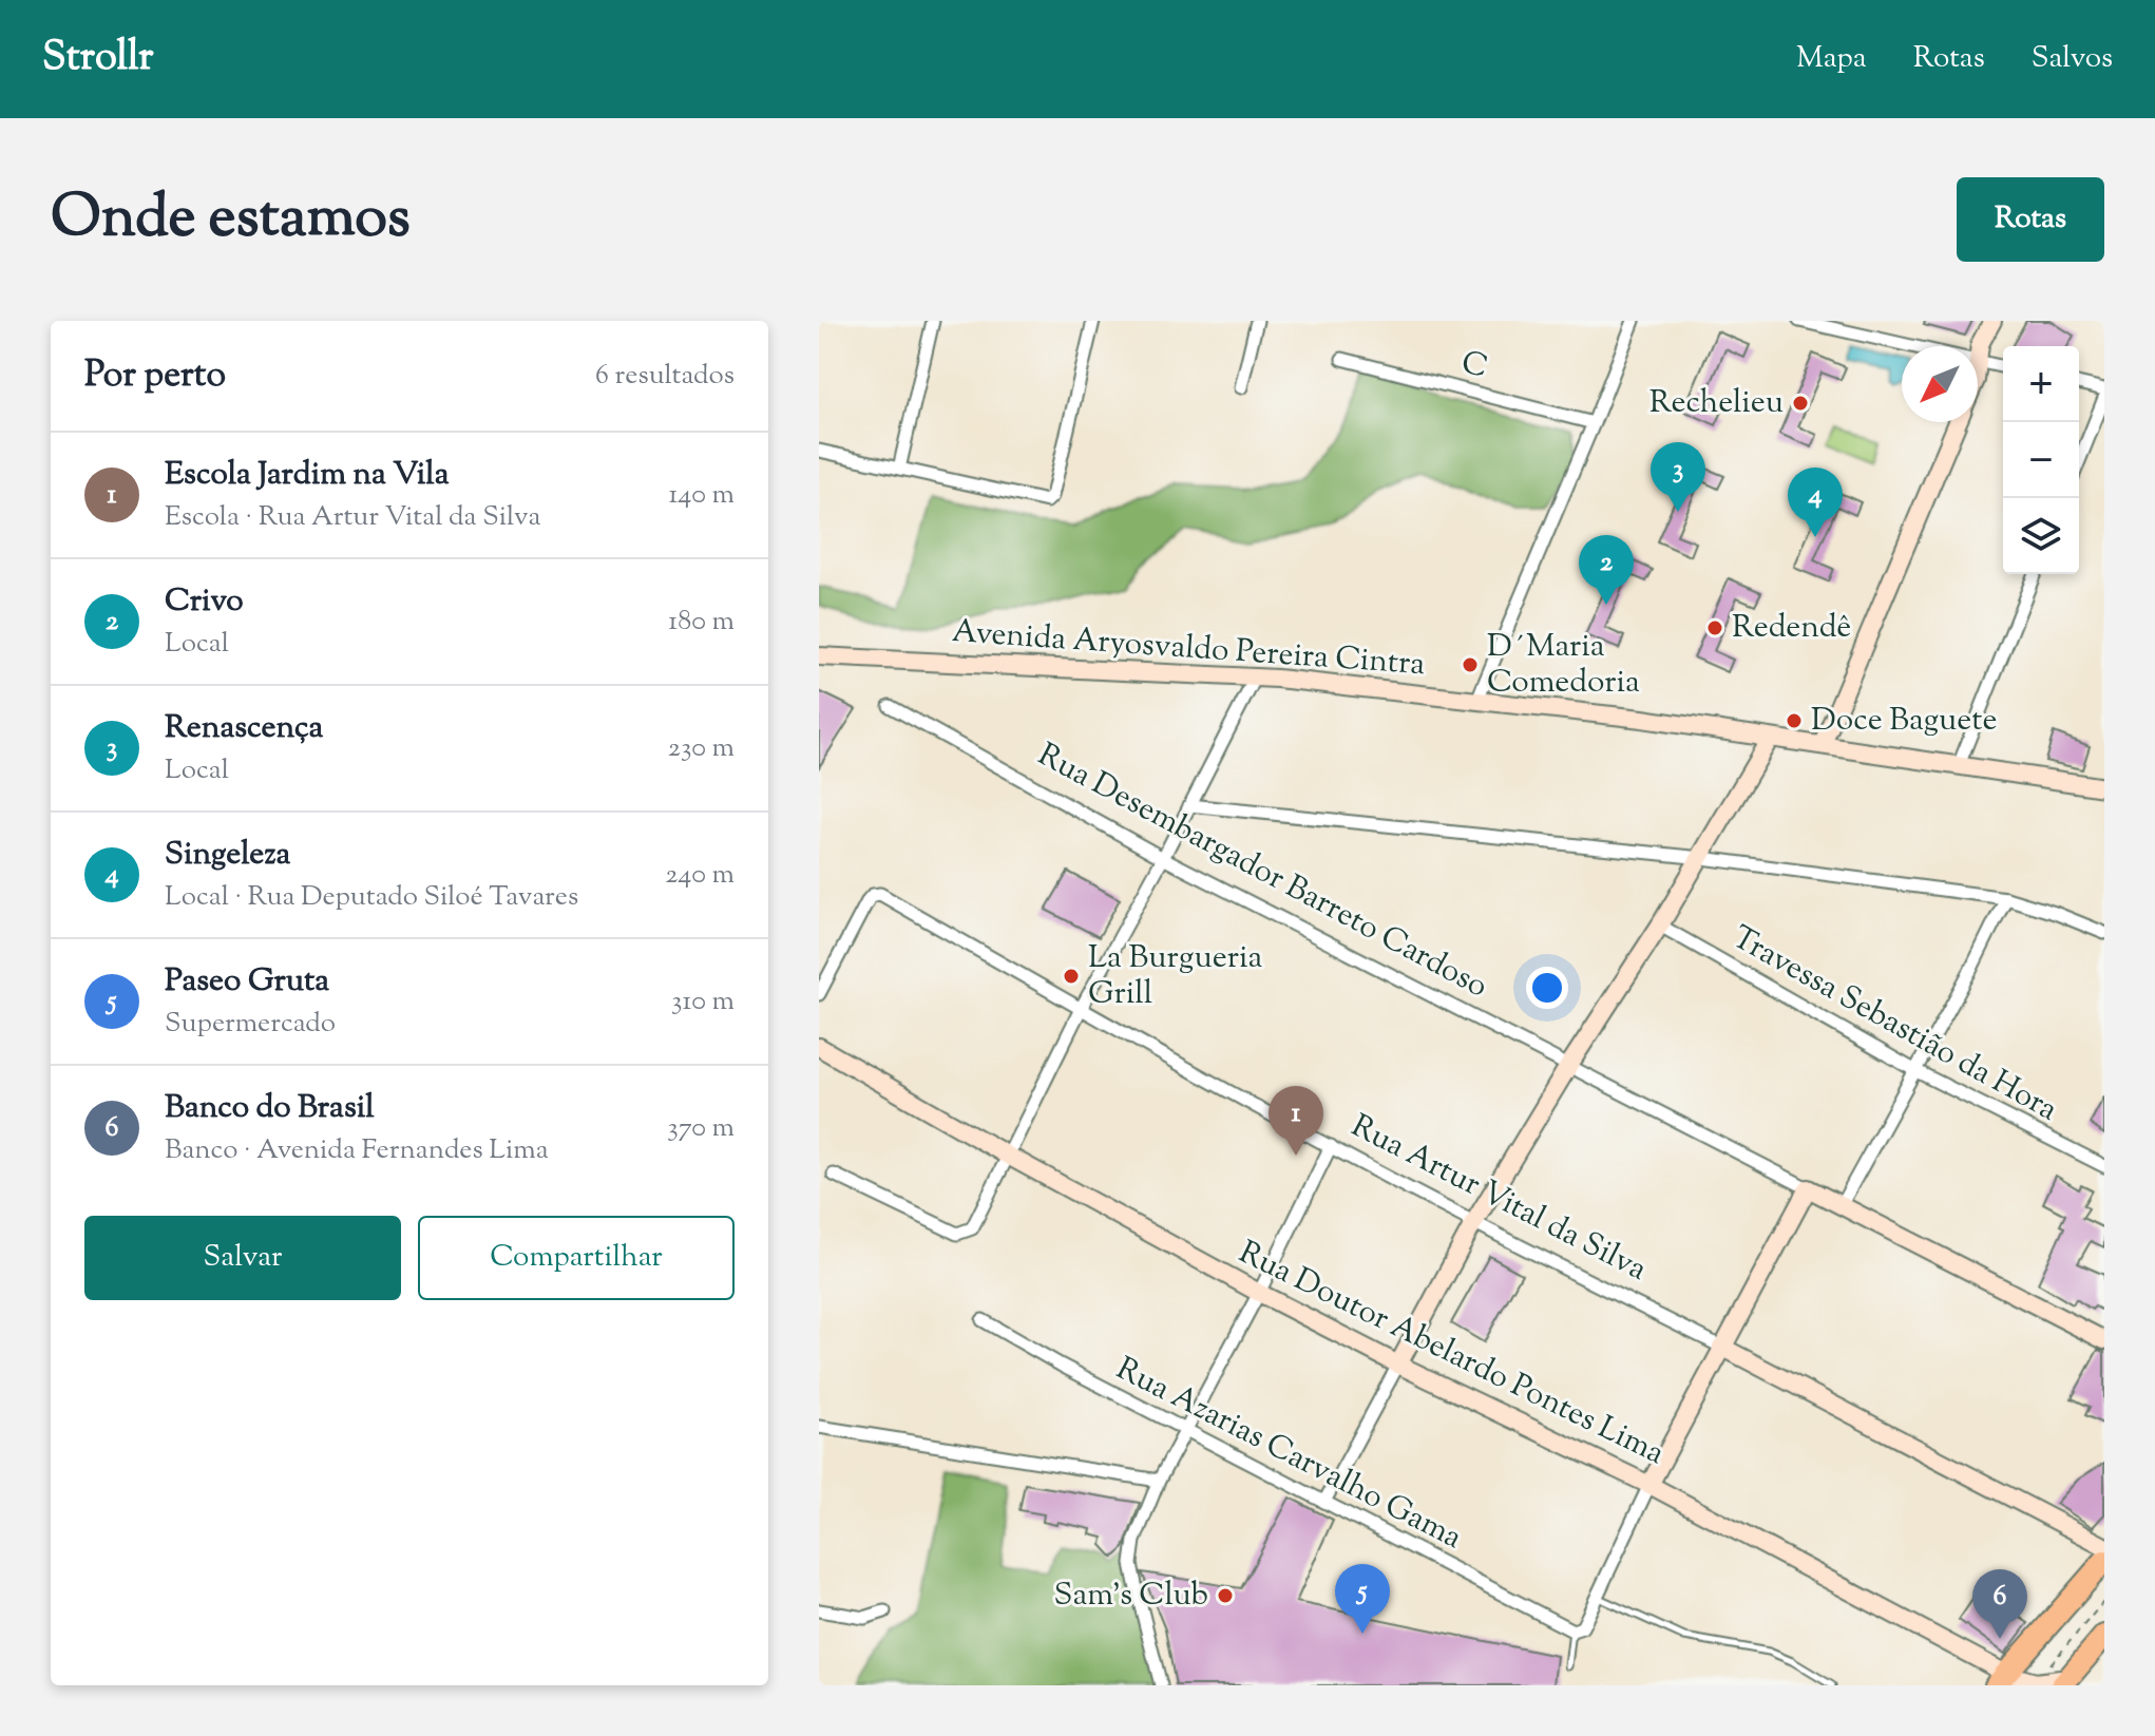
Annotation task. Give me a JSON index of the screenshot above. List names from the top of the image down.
{
  "streets": {
    "main road": [
      "Avenida Aryosvaldo Pereira Cintra",
      "Rua Desembargador Barreto Cardoso",
      "Rua Artur Vital da Silva",
      "Rua Doutor Abelardo Pontes Lima"
    ],
    "street": ["C", "Travessa Sebastião da Hora", "Rua Azarias Carvalho Gama"]
  },
  "places": [
    "Rechelieu",
    "Redendê",
    "D´Maria Comedoria",
    "Doce Baguete",
    "La Burgueria Grill",
    "Sam's Club"
  ],
  "north": "bottom left",
  "page": {
    "header": "Strollr",
    "nav": ["Mapa", "Rotas", "Salvos"],
    "title": "Onde estamos",
    "buttons": [
      "Rotas",
      ["Salvar", "Compartilhar"]
    ],
    "heading": ["Por perto", "6 resultados"],
    "map_buttons": ["+", "−"],
    "list": [
      {
        "mark": "1",
        "name": "Escola Jardim na Vila",
        "note": "Escola · Rua Artur Vital da Silva",
        "value": "140 m"
      },
      {
        "mark": "2",
        "name": "Crivo",
        "note": "Local",
        "value": "180 m"
      },
      {
        "mark": "3",
        "name": "Renascença",
        "note": "Local",
        "value": "230 m"
      },
      {
        "mark": "4",
        "name": "Singeleza",
        "note": "Local · Rua Deputado Siloé Tavares",
        "value": "240 m"
      },
      {
        "mark": "5",
        "name": "Paseo Gruta",
        "note": "Supermercado",
        "value": "310 m"
      },
      {
        "mark": "6",
        "name": "Banco do Brasil",
        "note": "Banco · Avenida Fernandes Lima",
        "value": "370 m"
      }
    ],
    "pins": [
      "3",
      "4",
      "2",
      "1",
      "5",
      "6"
    ]
  }
}
